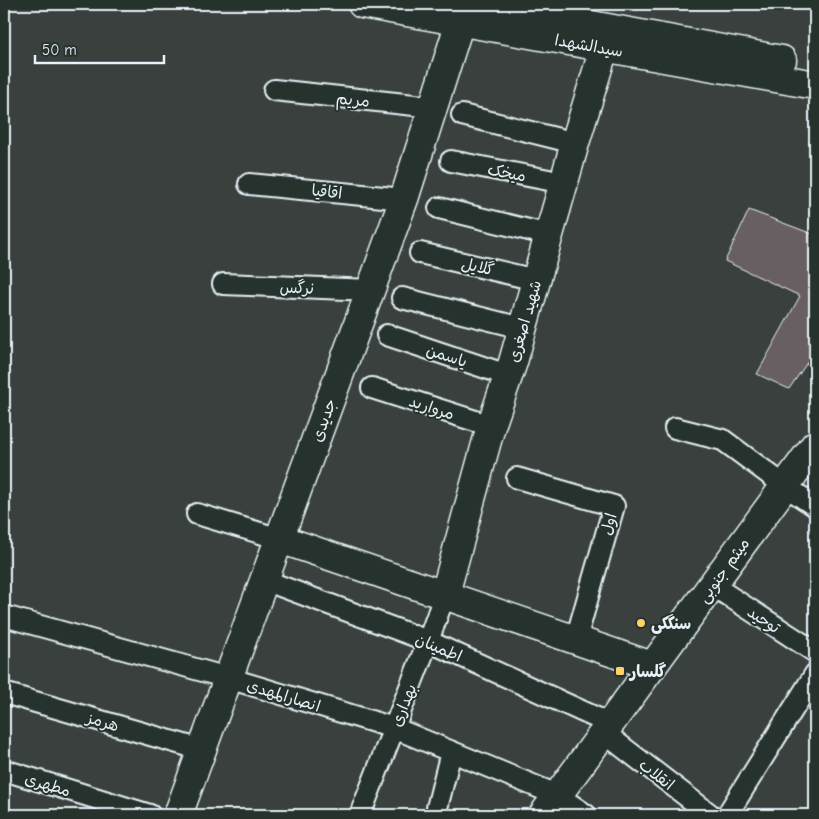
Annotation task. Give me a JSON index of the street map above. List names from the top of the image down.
{
  "streets": {
    "street": [
      "سیدالشهدا",
      "مریم",
      "میخک",
      "اقاقیا",
      "گلایل",
      "نرگس",
      "شهید اصغری",
      "یاسمن",
      "مروارید",
      "جدیدی",
      "اول",
      "میثم جنوبی",
      "توحید",
      "اطمینان",
      "انصارالمهدی",
      "بهداری",
      "هرمز",
      "انقلاب",
      "مطهری"
    ]
  },
  "crossings": [
    ["سیدالشهدا", "شهید اصغری"],
    ["سیدالشهدا", "جدیدی"],
    ["مریم", "جدیدی"],
    ["میخک", "شهید اصغری"],
    ["اقاقیا", "جدیدی"],
    ["گلایل", "شهید اصغری"],
    ["نرگس", "جدیدی"],
    ["شهید اصغری", "یاسمن"],
    ["شهید اصغری", "مروارید"],
    ["شهید اصغری", "بهداری"],
    ["جدیدی", "اطمینان"],
    ["جدیدی", "انصارالمهدی"],
    ["جدیدی", "هرمز"],
    ["میثم جنوبی", "توحید"],
    ["میثم جنوبی", "اطمینان"],
    ["میثم جنوبی", "انصارالمهدی"],
    ["میثم جنوبی", "انقلاب"],
    ["اطمینان", "بهداری"],
    ["اطمینان", "انقلاب"],
    ["انصارالمهدی", "بهداری"]
  ],
  "places": {
    "other": ["سنگکی"],
    "transit": ["گلسار"]
  },
  "scale_bar": "50 m"
}
